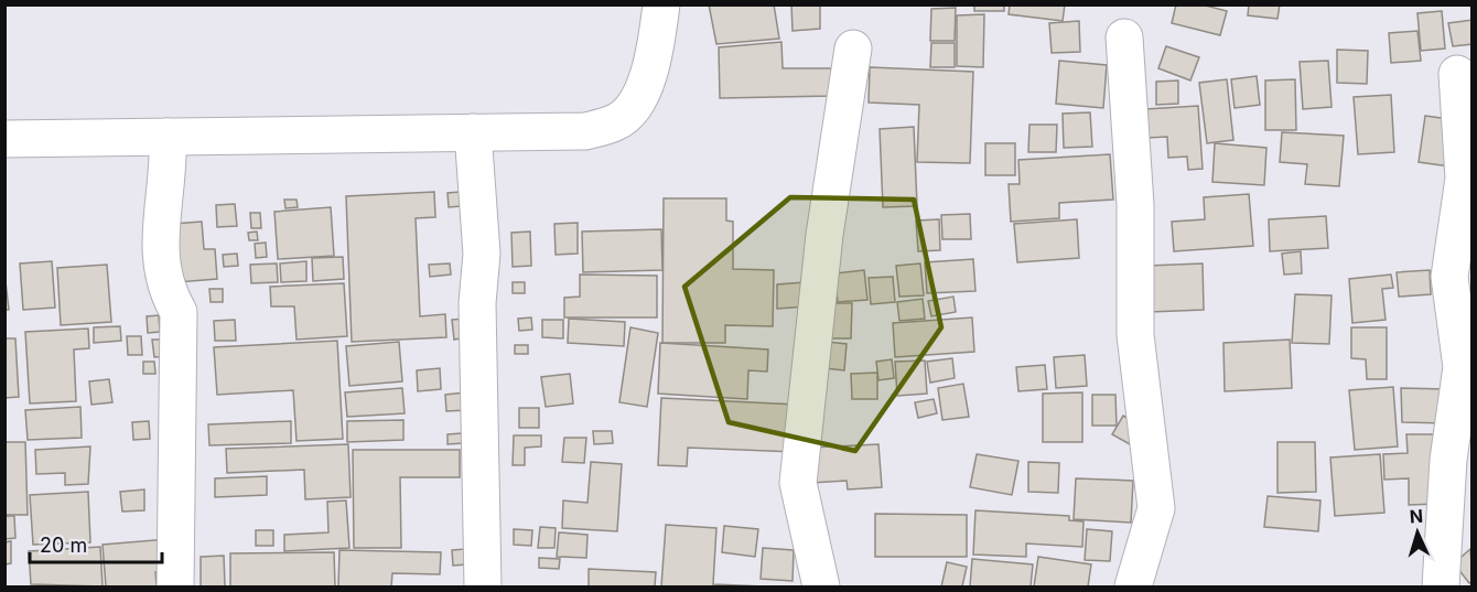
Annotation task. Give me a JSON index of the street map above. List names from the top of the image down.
{
  "scale_bar": "20 m",
  "north": "top"
}
